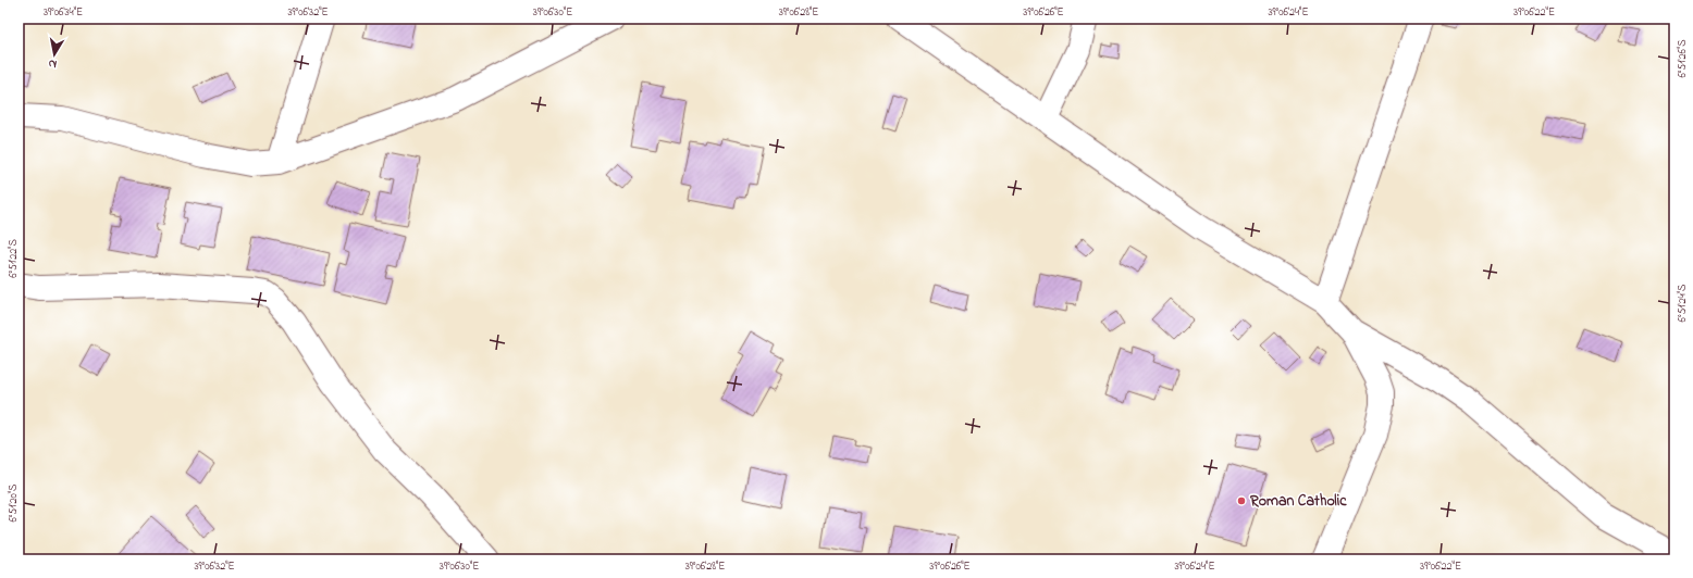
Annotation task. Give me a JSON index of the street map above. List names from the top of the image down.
{
  "places": ["Roman Catholic"],
  "north": "bottom",
  "coordinates": [
    "39°06'34\"E",
    "39°06'32\"E",
    "39°06'30\"E",
    "39°06'28\"E",
    "39°06'26\"E",
    "39°06'24\"E",
    "39°06'22\"E",
    "6°51'26\"S",
    "6°51'22\"S",
    "6°51'24\"S",
    "6°51'20\"S"
  ]
}
